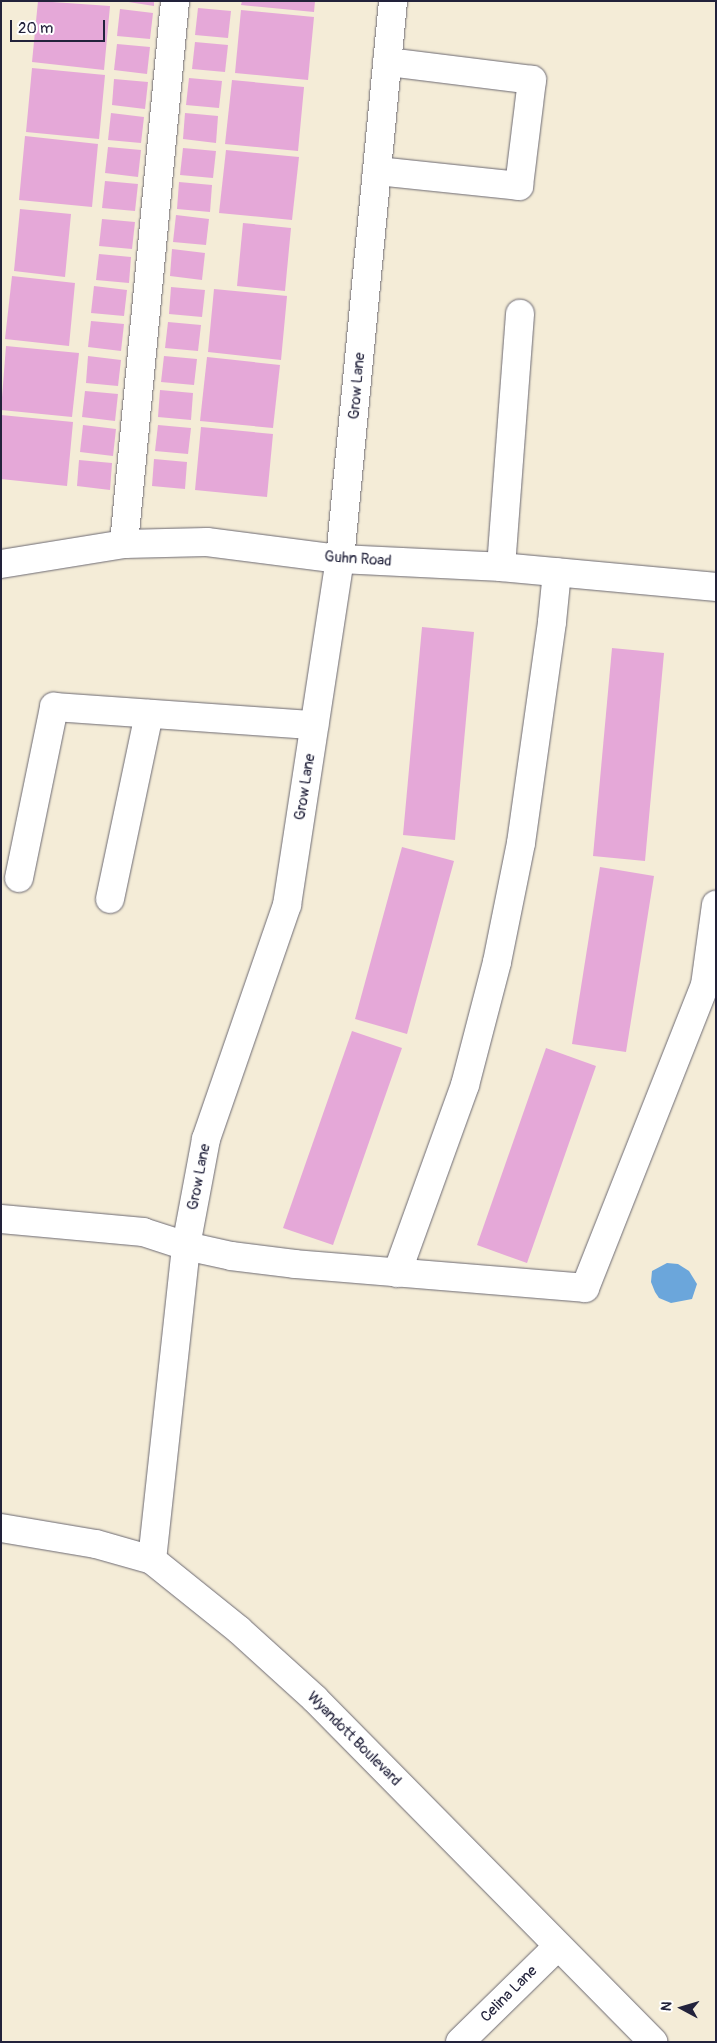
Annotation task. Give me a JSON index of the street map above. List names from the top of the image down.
{
  "streets": {
    "street": [
      "Grow Lane",
      "Guhn Road",
      "Wyandott Boulevard",
      "Celina Lane"
    ]
  },
  "crossings": [
    ["Grow Lane", "Guhn Road"],
    ["Grow Lane", "Wyandott Boulevard"],
    ["Wyandott Boulevard", "Celina Lane"]
  ],
  "scale_bar": "20 m",
  "north": "left"
}
